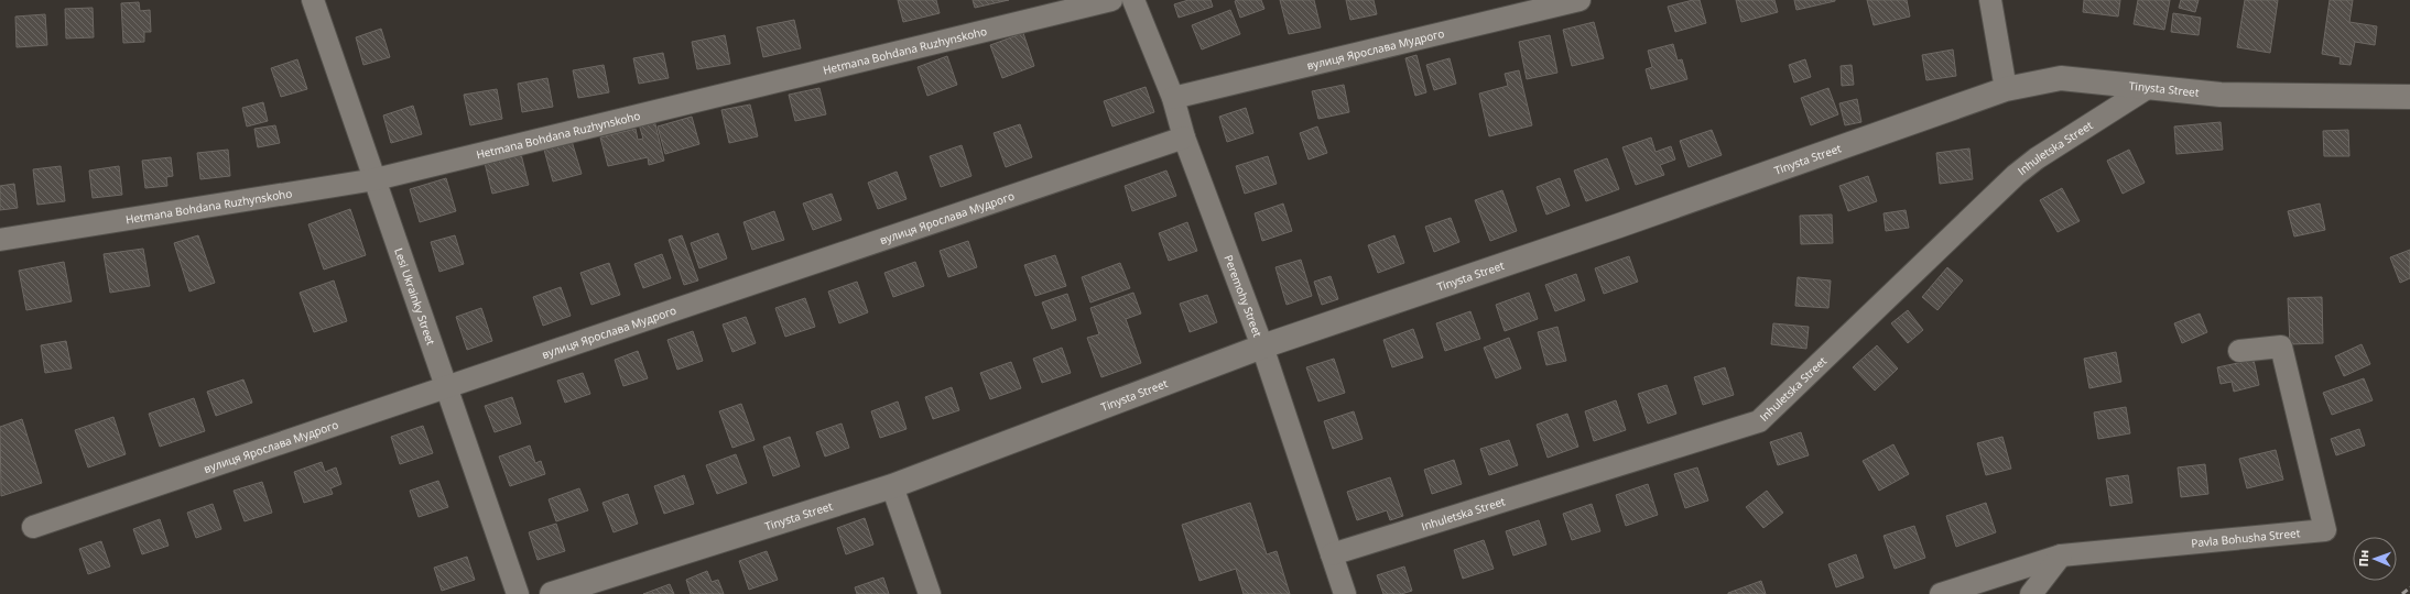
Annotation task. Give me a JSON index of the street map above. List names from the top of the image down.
{
  "streets": {
    "street": [
      "вулиця Ярослава Мудрого",
      "Hetmana Bohdana Ruzhynskoho",
      "Tinysta Street",
      "Inhuletska Street",
      "Peremohy Street",
      "Lesi Ukrainky Street",
      "Pavla Bohusha Street"
    ]
  },
  "crossings": [
    ["вулиця Ярослава Мудрого", "Peremohy Street"],
    ["вулиця Ярослава Мудрого", "Lesi Ukrainky Street"],
    ["Hetmana Bohdana Ruzhynskoho", "Lesi Ukrainky Street"],
    ["Tinysta Street", "Inhuletska Street"],
    ["Tinysta Street", "Peremohy Street"],
    ["Inhuletska Street", "Peremohy Street"]
  ],
  "north": "left"
}
